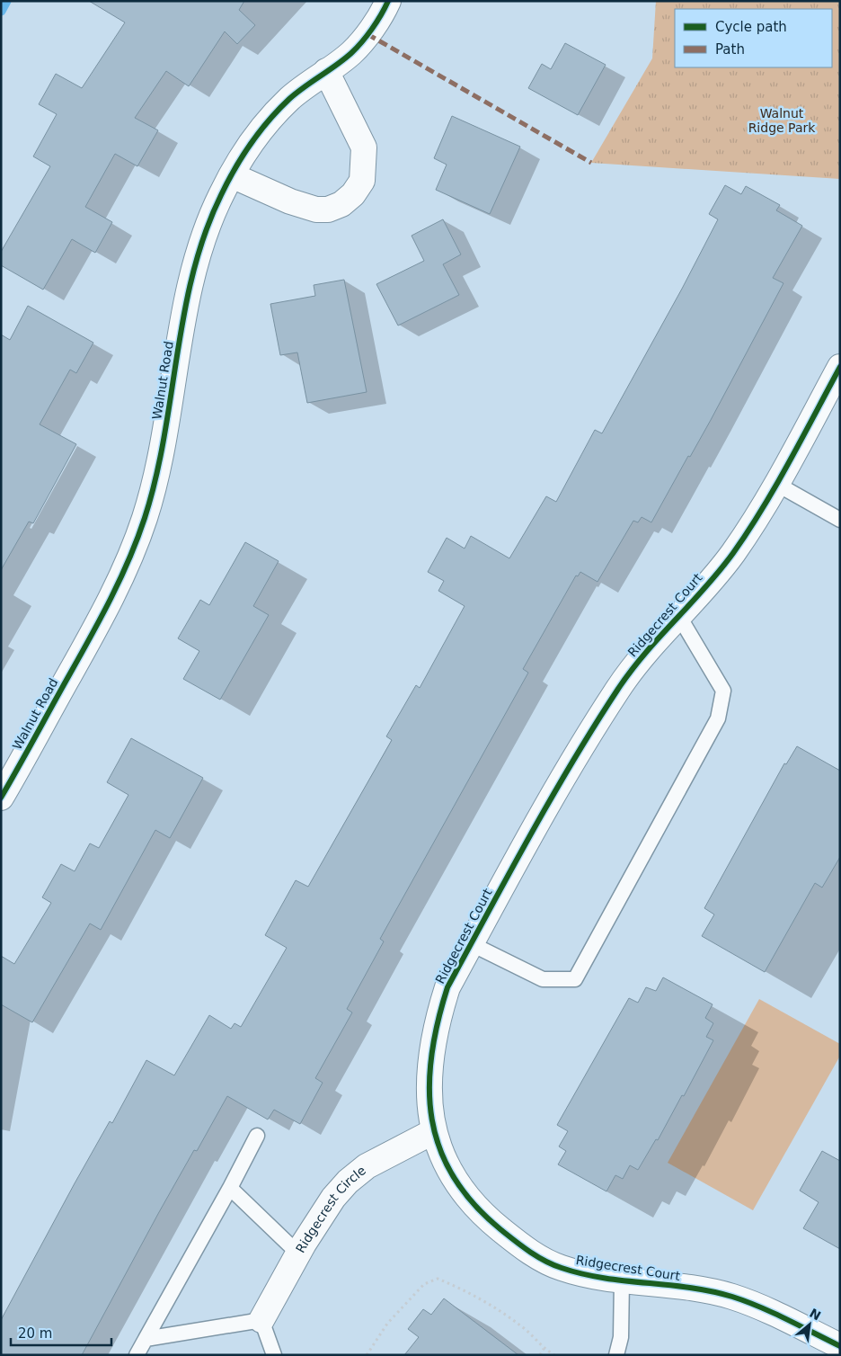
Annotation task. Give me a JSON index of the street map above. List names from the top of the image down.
{
  "streets": {
    "street": ["Walnut Road", "Ridgecrest Court", "Ridgecrest Circle"]
  },
  "crossings": [
    ["Ridgecrest Court", "Ridgecrest Circle"]
  ],
  "parks": ["Walnut Ridge Park"],
  "legend": ["Cycle path", "Path"],
  "scale_bar": "20 m",
  "north": "top right"
}
